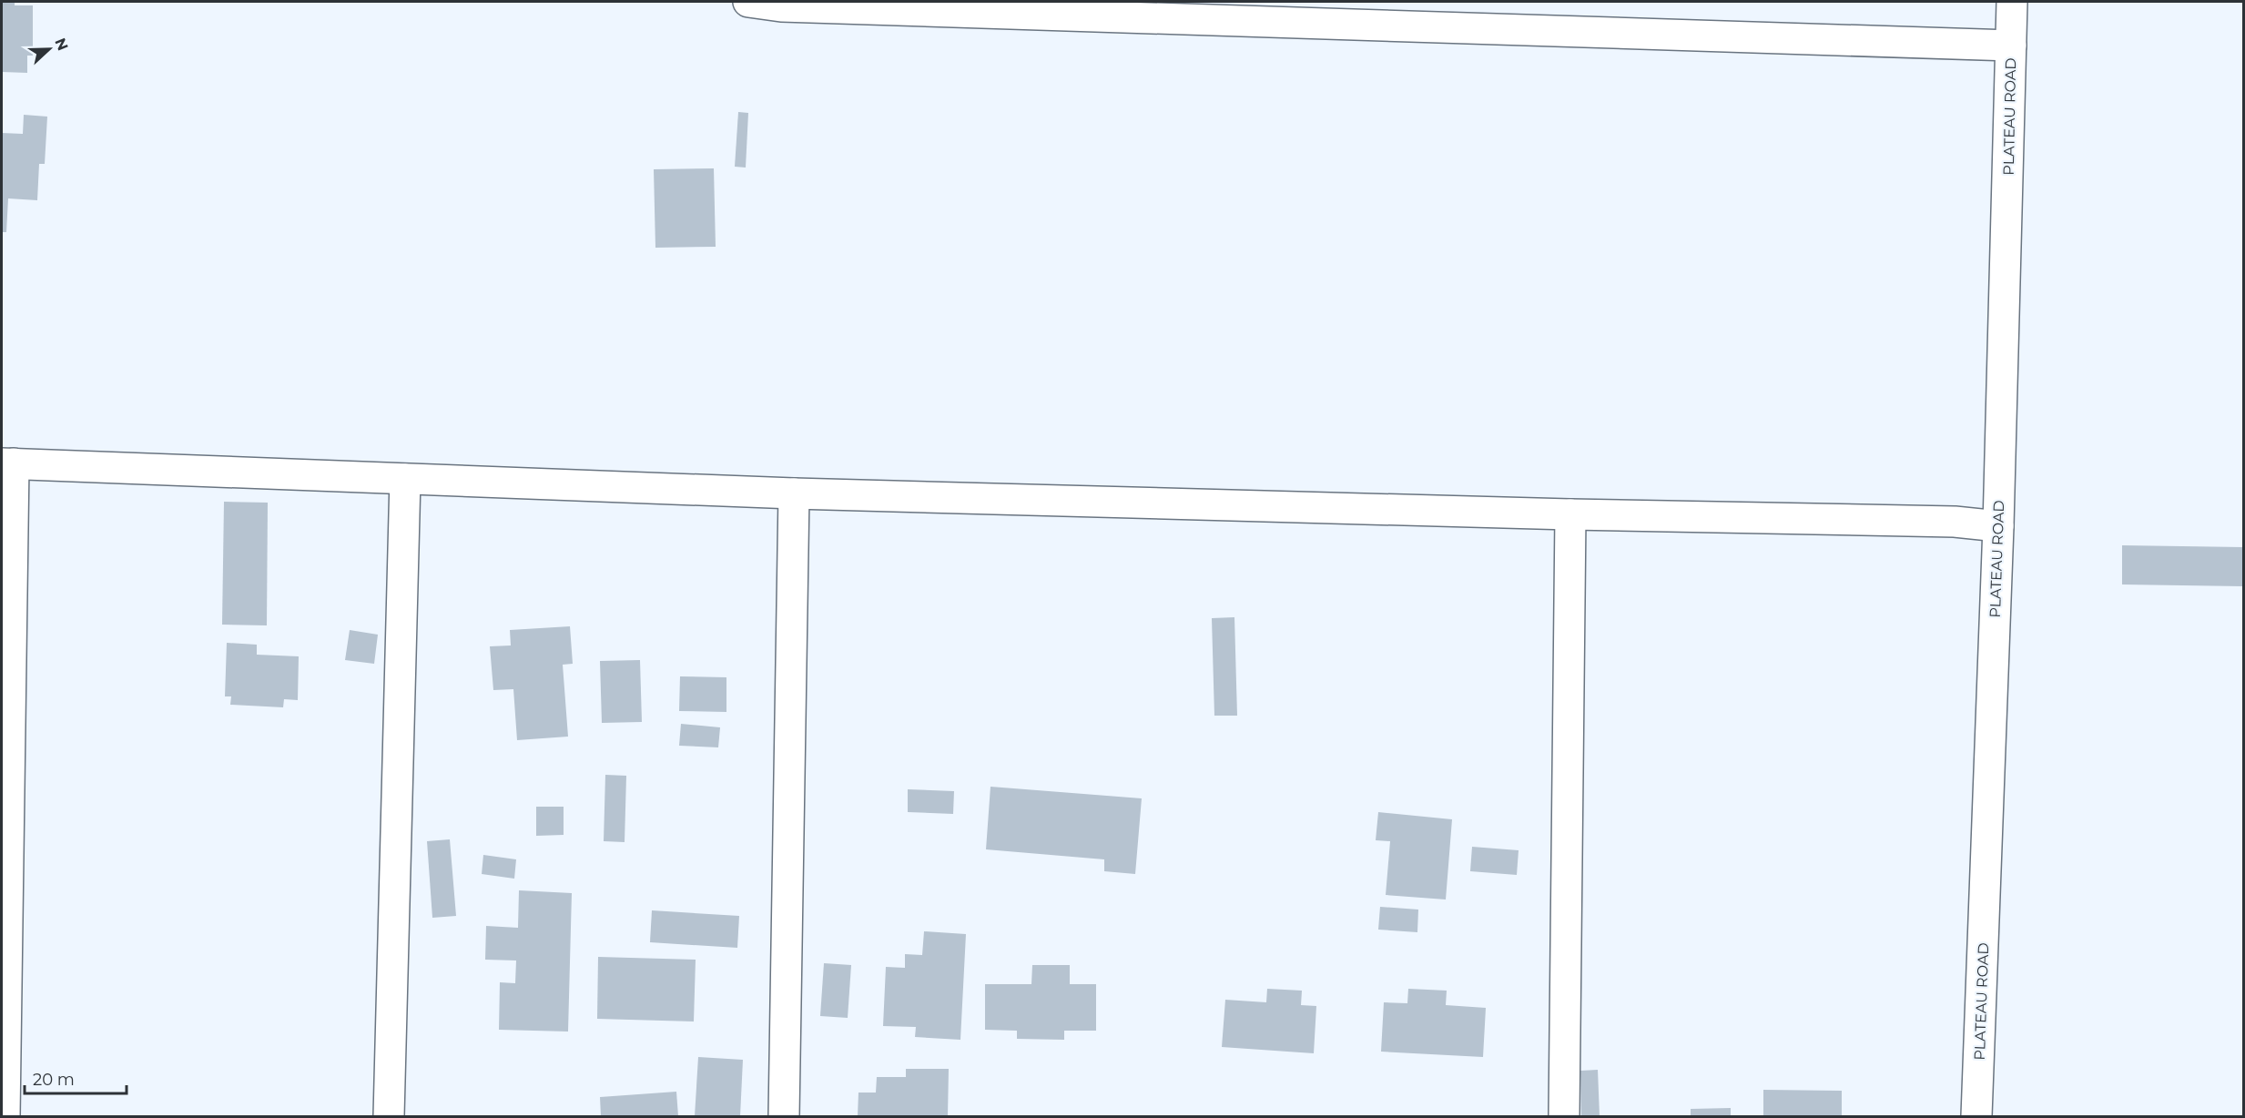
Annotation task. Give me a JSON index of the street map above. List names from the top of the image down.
{
  "streets": {
    "street": ["PLATEAU ROAD"]
  },
  "scale_bar": "20 m",
  "north": "right"
}
